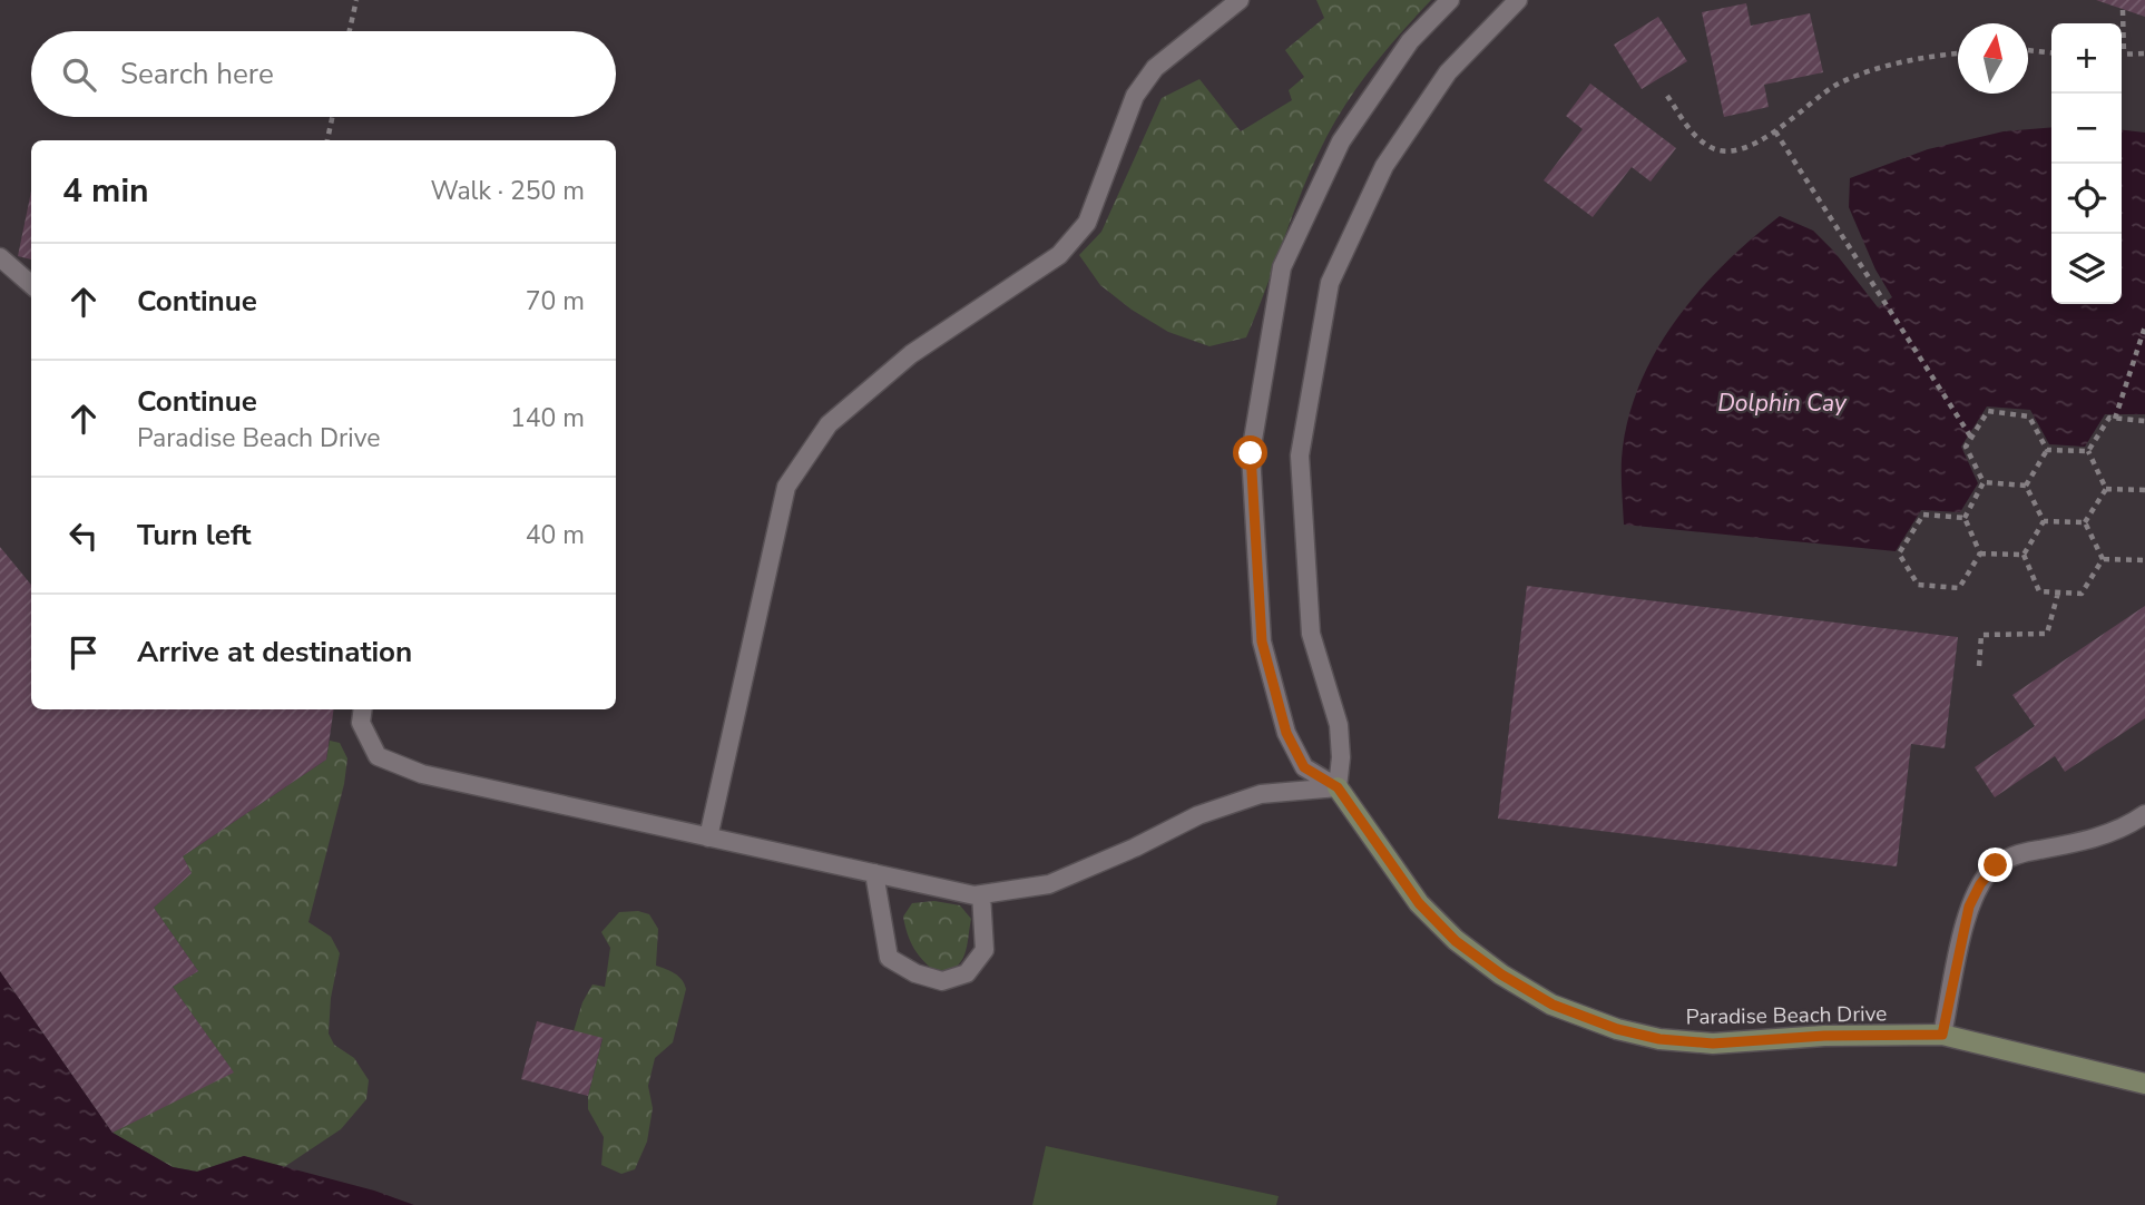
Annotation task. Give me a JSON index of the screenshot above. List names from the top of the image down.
{
  "streets": {
    "street": ["Paradise Beach Drive"]
  },
  "water": ["Dolphin Cay"],
  "north": "top",
  "page": {
    "map_buttons": ["+", "−"],
    "search": "Search here",
    "heading": ["4 min", "Walk · 250 m"],
    "list": [
      ["Continue", "70 m"],
      ["Continue", "Paradise Beach Drive", "140 m"],
      ["Turn left", "40 m"],
      "Arrive at destination"
    ]
  }
}
